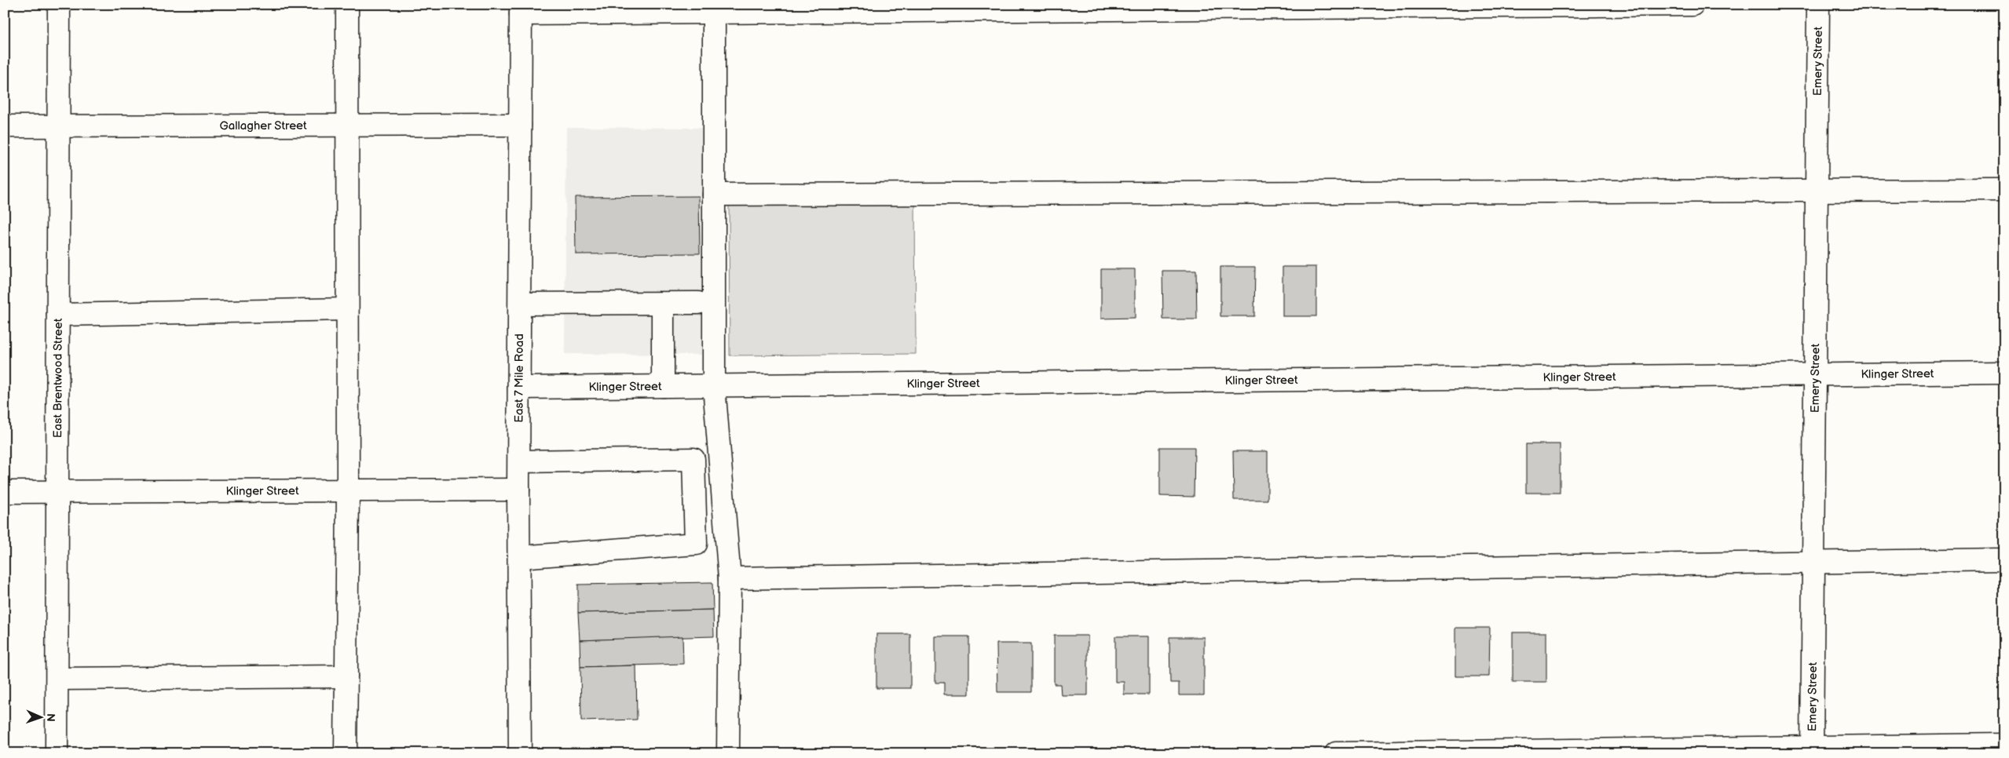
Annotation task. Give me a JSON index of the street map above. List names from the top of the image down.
{
  "streets": {
    "street": [
      "Emery Street",
      "Gallagher Street",
      "Klinger Street",
      "East Brentwood Street",
      "East 7 Mile Road"
    ]
  },
  "crossings": [
    ["Emery Street", "Klinger Street"],
    ["Gallagher Street", "East Brentwood Street"],
    ["Gallagher Street", "East 7 Mile Road"],
    ["Klinger Street", "East Brentwood Street"],
    ["Klinger Street", "East 7 Mile Road"]
  ],
  "north": "right"
}
